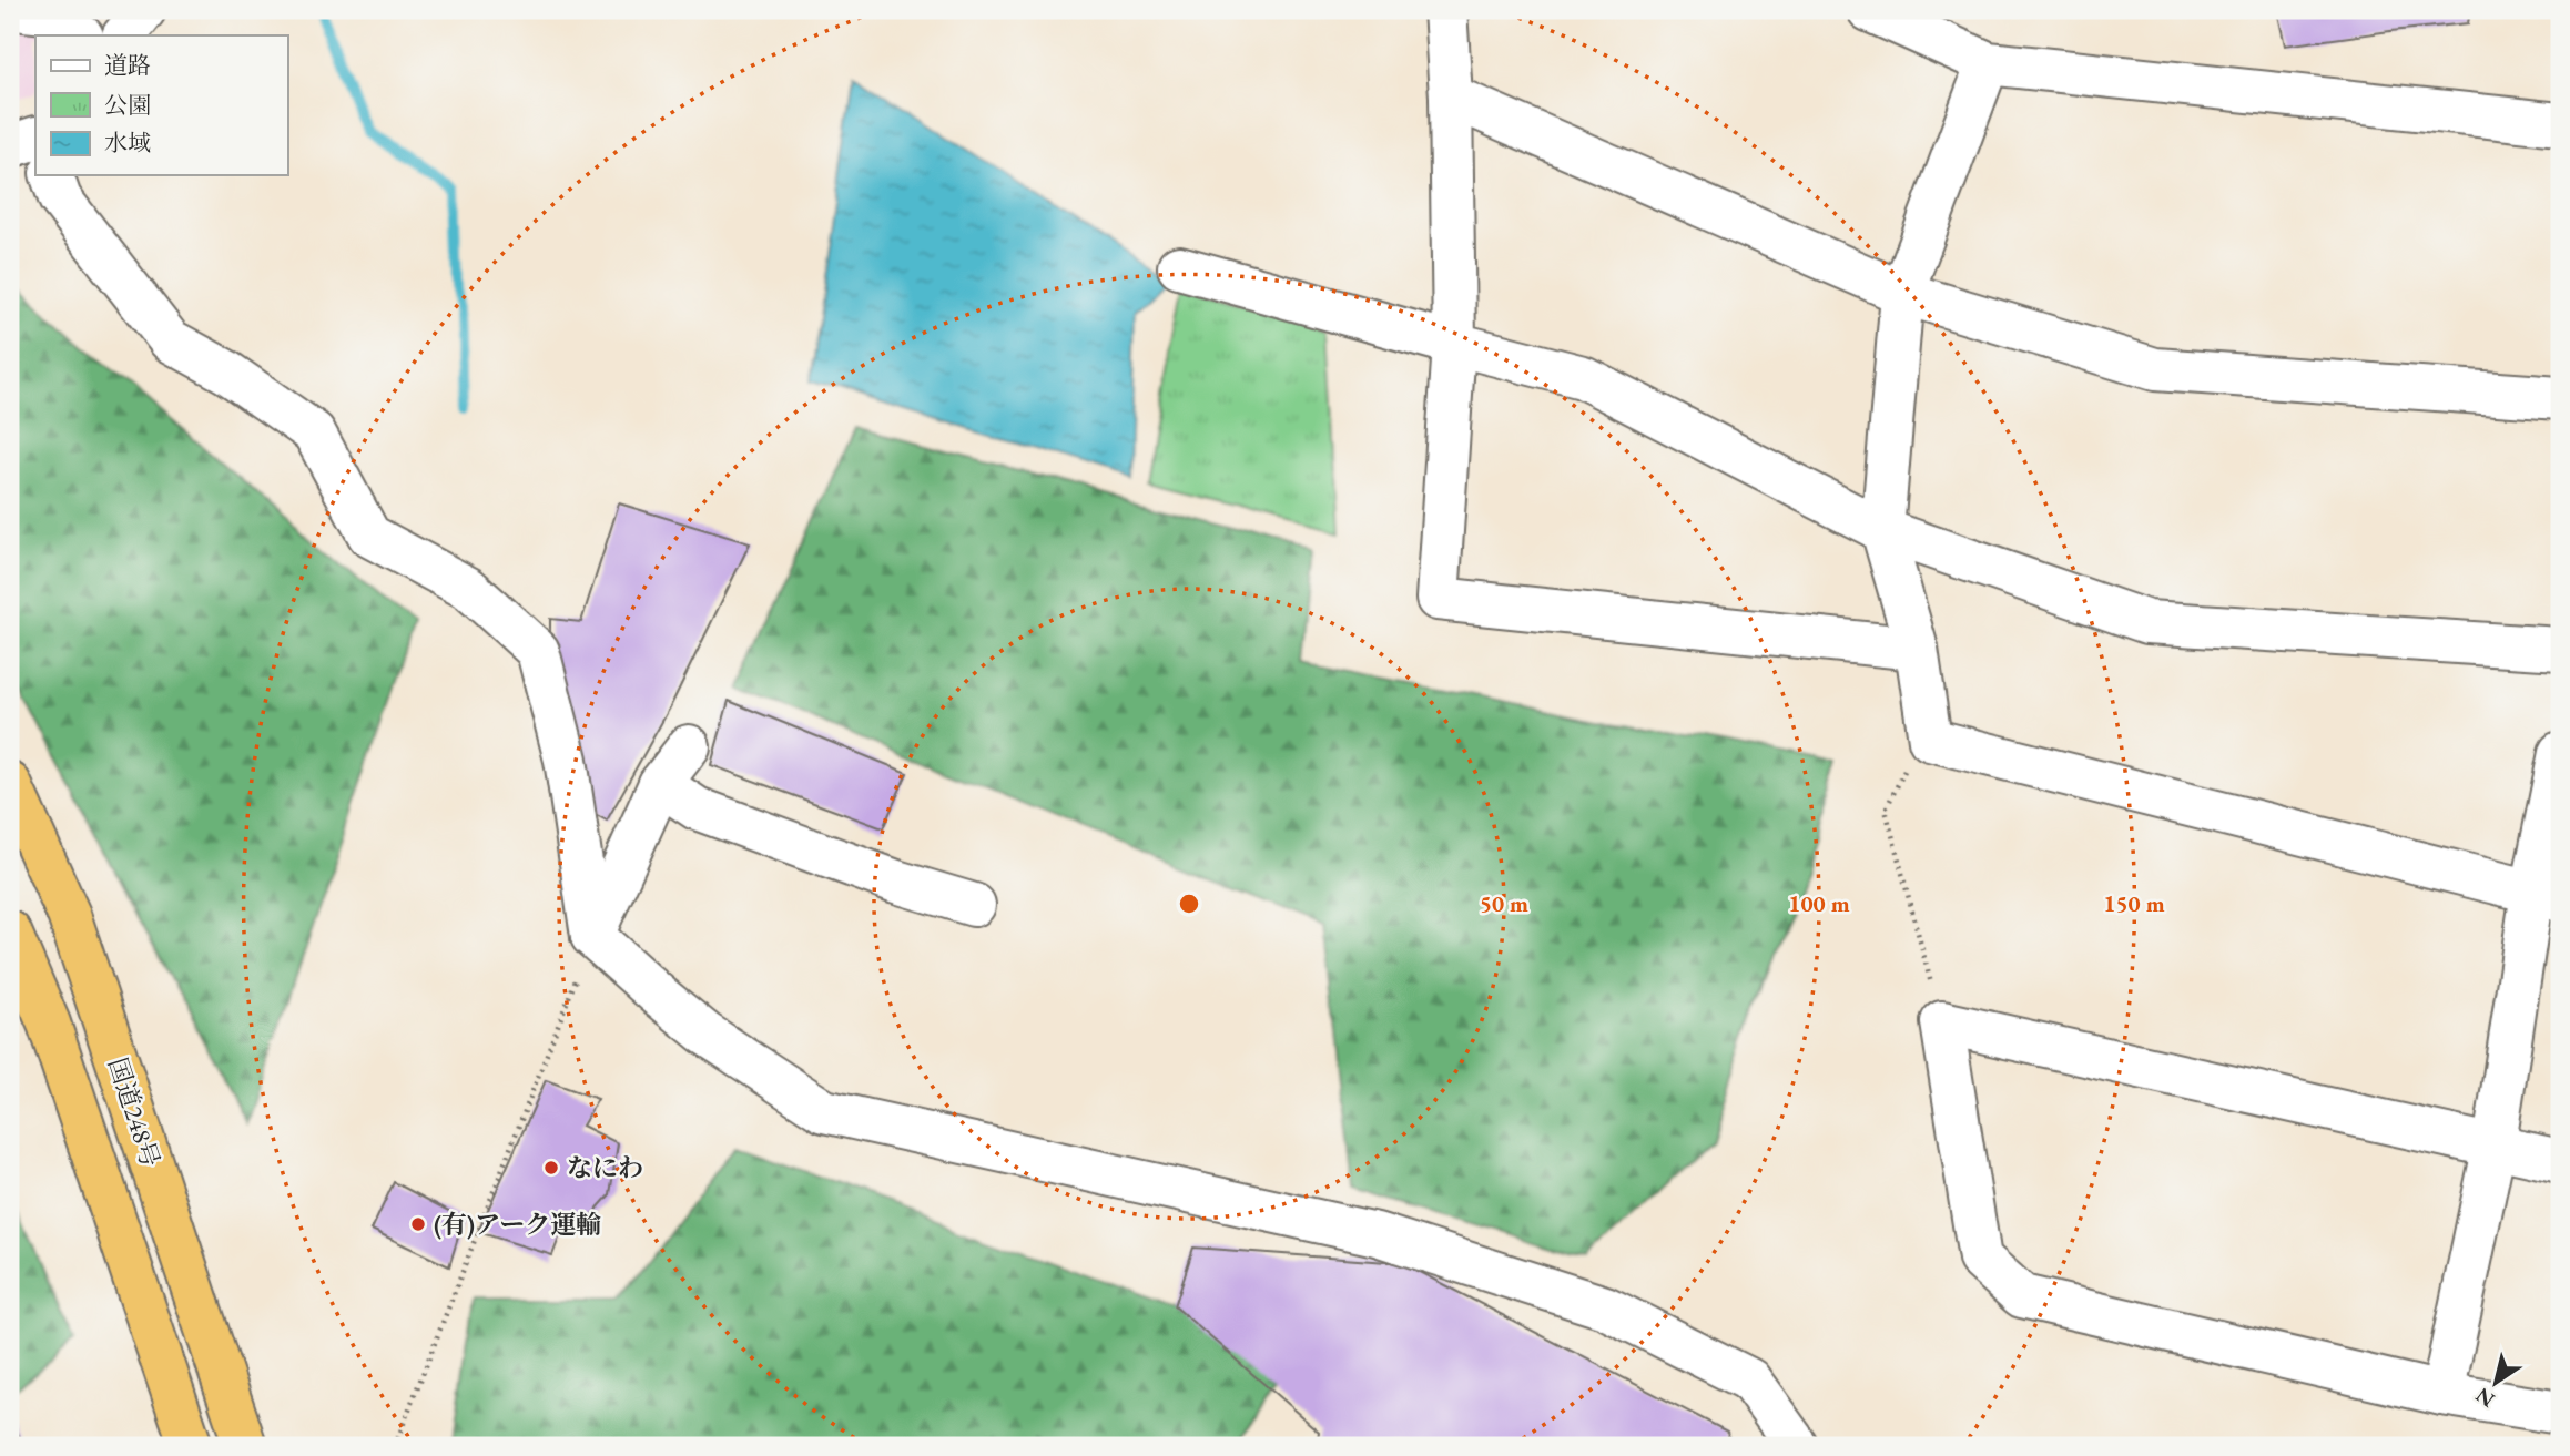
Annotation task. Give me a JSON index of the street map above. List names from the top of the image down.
{
  "streets": {
    "highway": ["国道248号"]
  },
  "places": ["なにわ", "(有)アーク運輸"],
  "legend": ["道路", "公園", "水域"],
  "north": "bottom left",
  "rings": ["50 m", "100 m", "150 m"]
}
